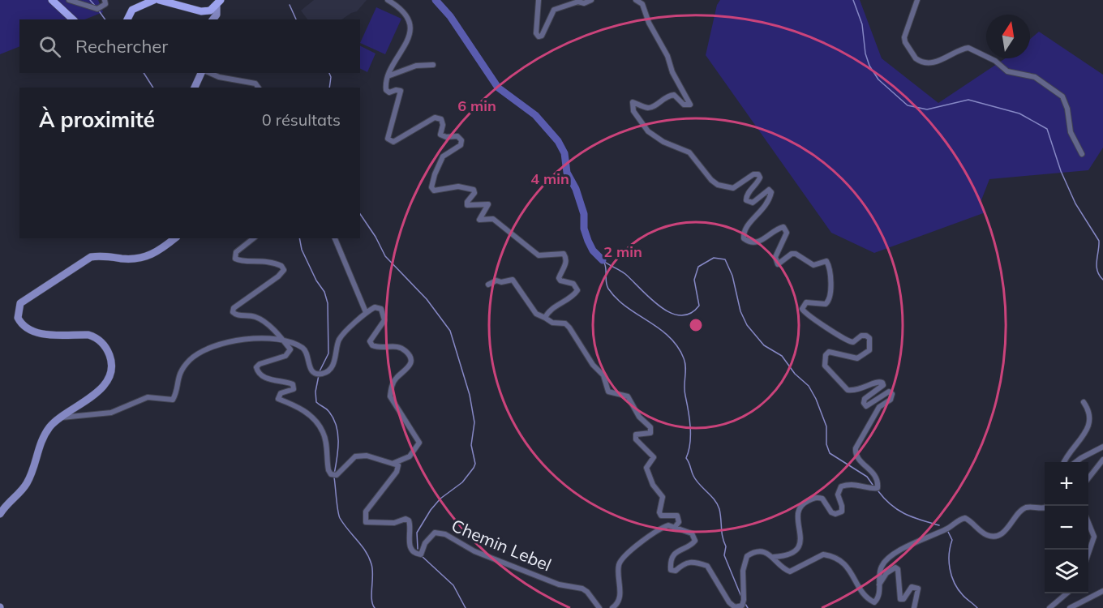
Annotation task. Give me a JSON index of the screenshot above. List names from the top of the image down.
{
  "streets": {
    "street": ["Chemin Lebel"]
  },
  "north": "top",
  "page": {
    "search": "Rechercher",
    "heading": ["À proximité", "0 résultats"],
    "map_buttons": ["+", "−"]
  },
  "rings": ["6 min", "4 min", "2 min"]
}
